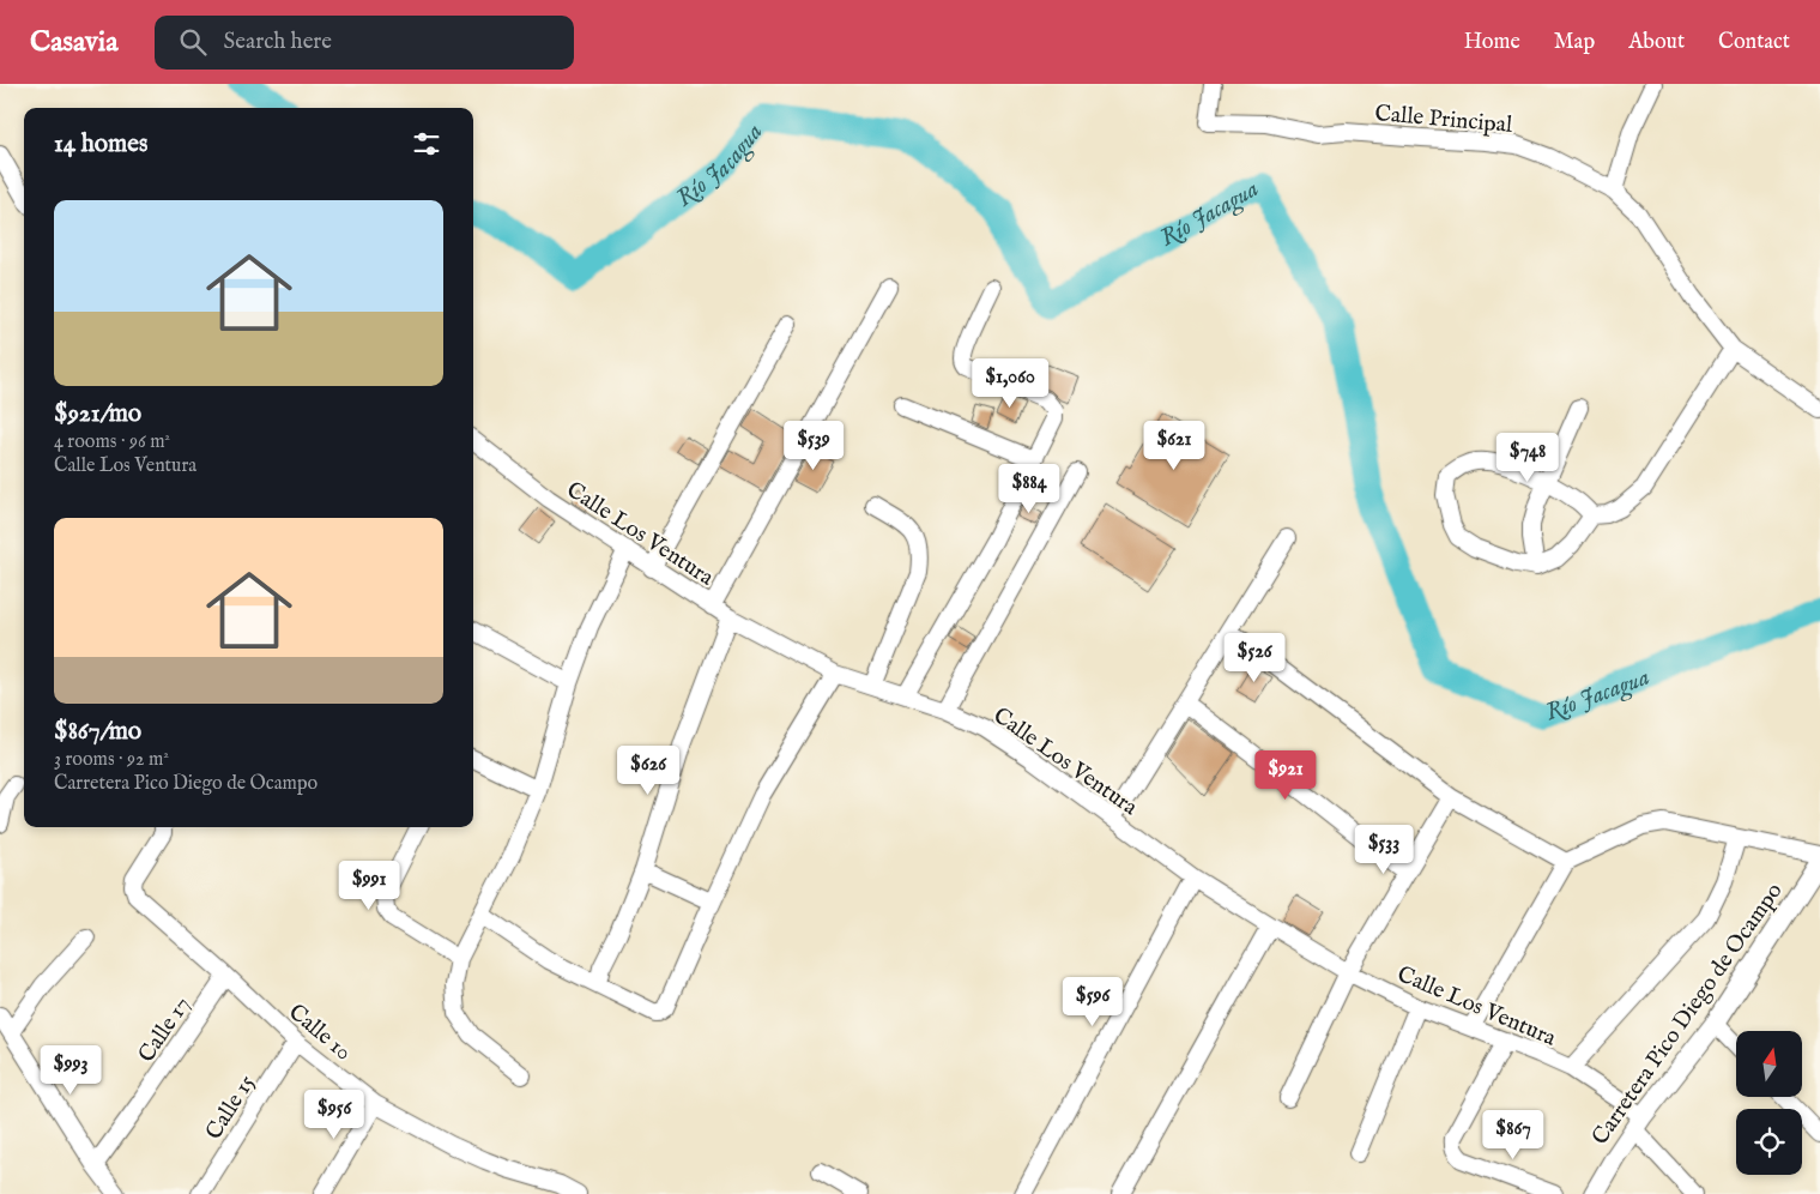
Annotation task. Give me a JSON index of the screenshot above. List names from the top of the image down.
{
  "streets": {
    "street": [
      "Calle Principal",
      "Calle Los Ventura",
      "Carretera Pico Diego de Ocampo",
      "Calle 17",
      "Calle 10",
      "Calle 15"
    ]
  },
  "crossings": [
    ["Calle Los Ventura", "Carretera Pico Diego de Ocampo"],
    ["Calle 17", "Calle 10"],
    ["Calle 10", "Calle 15"]
  ],
  "water": ["Río Jacagua"],
  "north": "top",
  "page": {
    "header": "Casavia",
    "search": "Search here",
    "nav": [
      "Home",
      "Map",
      "About",
      "Contact"
    ],
    "heading": "14 homes",
    "list": [
      {
        "name": "$921/mo",
        "note": "4 rooms · 96 m² · Calle Los Ventura"
      },
      {
        "name": "$867/mo",
        "note": "3 rooms · 92 m² · Carretera Pico Diego de Ocampo"
      }
    ],
    "price": [
      "$1,060",
      "$539",
      "$621",
      "$748",
      "$884",
      "$526",
      "$626",
      "$921",
      "$533",
      "$991",
      "$596",
      "$993",
      "$956",
      "$867"
    ]
  }
}
